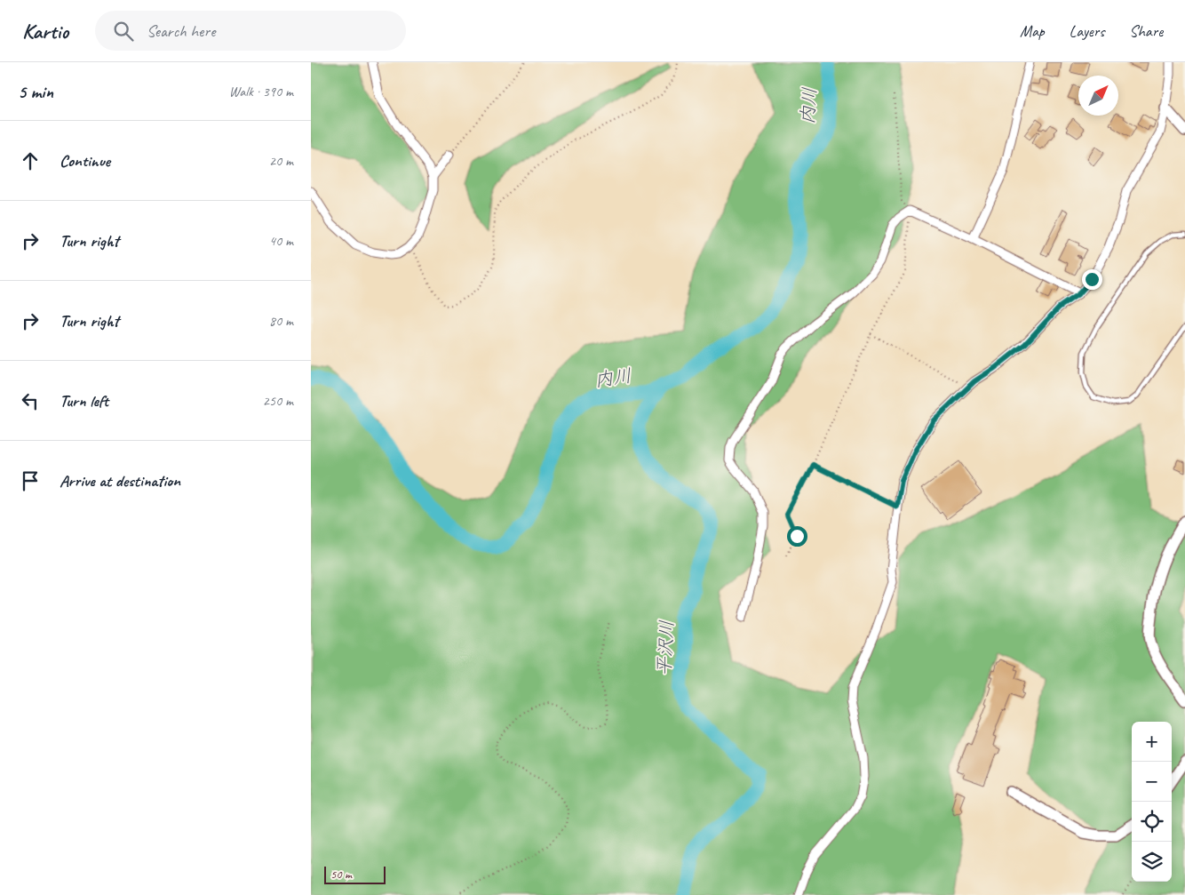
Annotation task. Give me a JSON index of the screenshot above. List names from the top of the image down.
{
  "water": ["内川", "平沢川"],
  "scale_bar": "50 m",
  "north": "top right",
  "page": {
    "header": "Kartio",
    "search": "Search here",
    "nav": ["Map", "Layers", "Share"],
    "heading": ["5 min", "Walk · 390 m"],
    "list": [
      ["Continue", "20 m"],
      ["Turn right", "40 m"],
      ["Turn right", "80 m"],
      ["Turn left", "250 m"],
      "Arrive at destination"
    ],
    "map_buttons": ["+", "−"],
    "scale": "50 m"
  }
}
